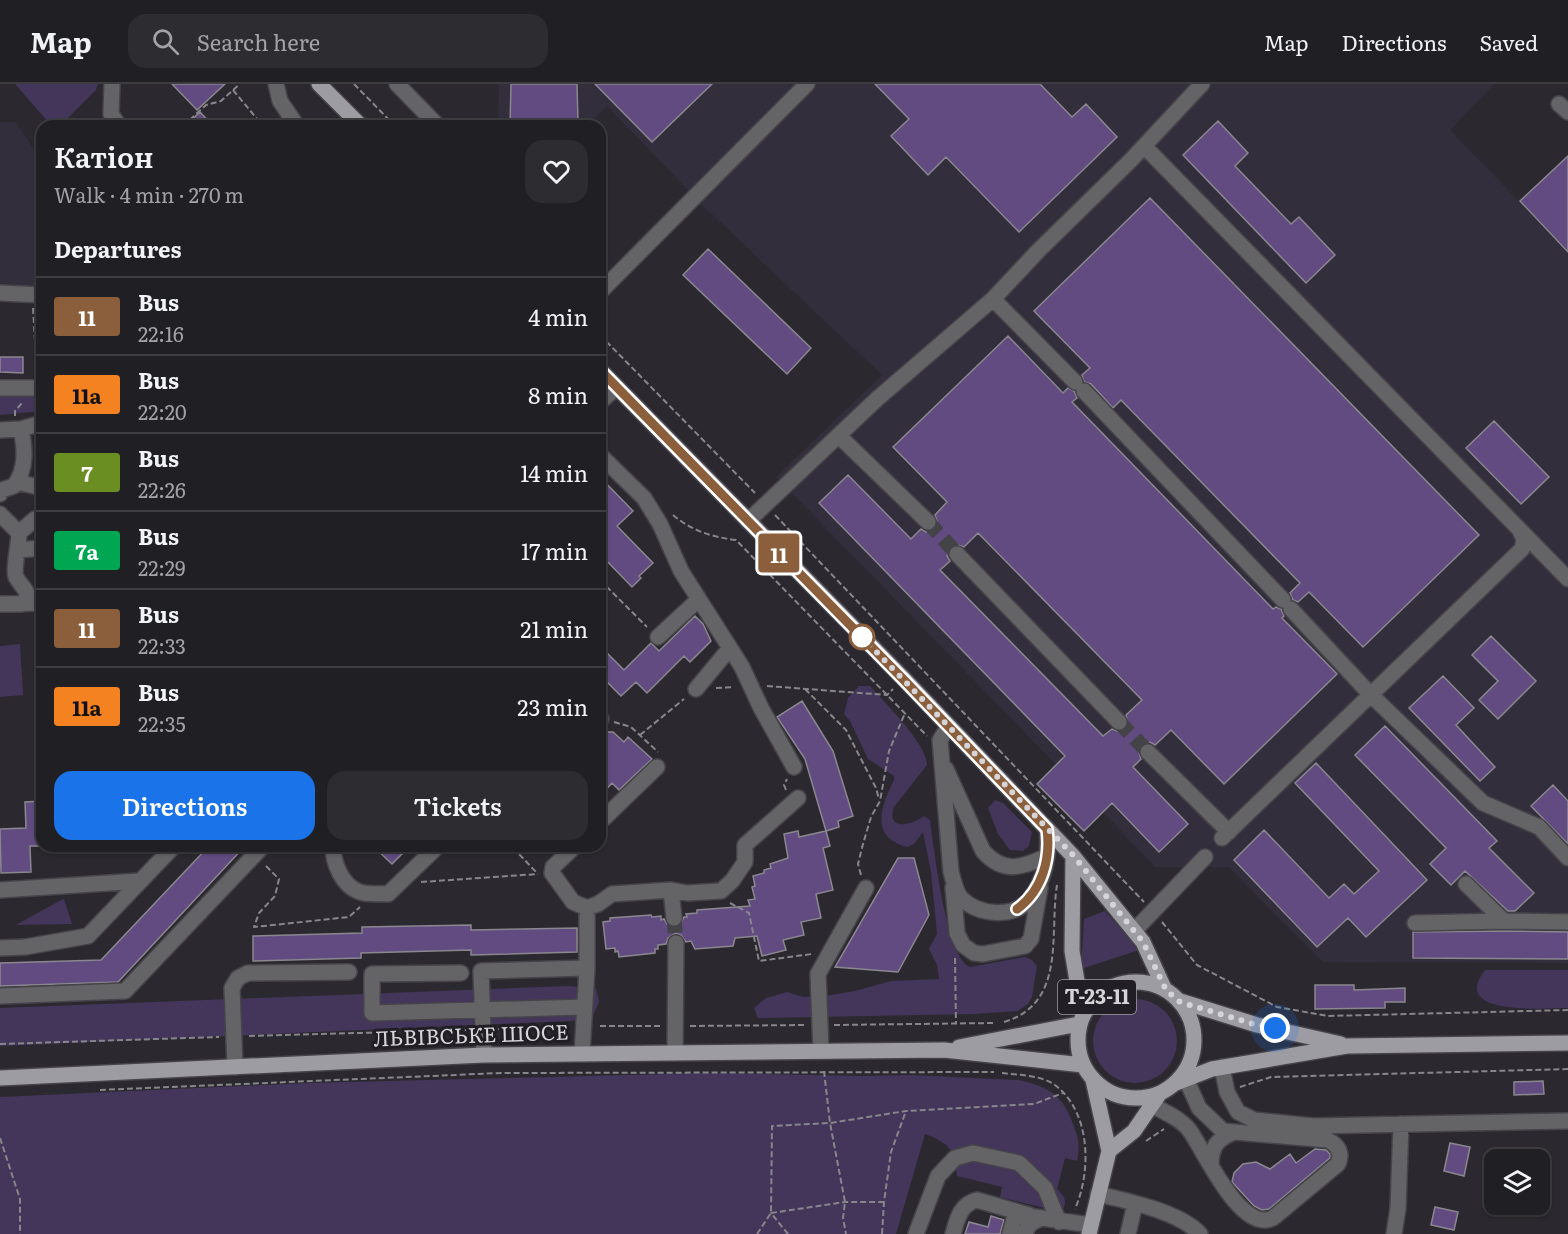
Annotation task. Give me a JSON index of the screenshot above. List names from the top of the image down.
{
  "streets": {
    "main road": ["Т-23-11", "ЛЬВІВСЬКЕ ШОСЕ"]
  },
  "crossings": [
    ["Т-23-11", "ЛЬВІВСЬКЕ ШОСЕ"]
  ],
  "lines": ["bus line 11"],
  "page": {
    "header": "Map",
    "search": "Search here",
    "nav": ["Map", "Directions", "Saved"],
    "on_map": "11",
    "heading": [
      ["Катіон", "Walk · 4 min · 270 m"],
      "Departures"
    ],
    "list": [
      {
        "mark": "11",
        "name": "Bus",
        "note": "22:16",
        "value": "4 min"
      },
      {
        "mark": "11а",
        "name": "Bus",
        "note": "22:20",
        "value": "8 min"
      },
      {
        "mark": "7",
        "name": "Bus",
        "note": "22:26",
        "value": "14 min"
      },
      {
        "mark": "7а",
        "name": "Bus",
        "note": "22:29",
        "value": "17 min"
      },
      {
        "mark": "11",
        "name": "Bus",
        "note": "22:33",
        "value": "21 min"
      },
      {
        "mark": "11а",
        "name": "Bus",
        "note": "22:35",
        "value": "23 min"
      }
    ],
    "buttons": ["Directions", "Tickets"]
  }
}
